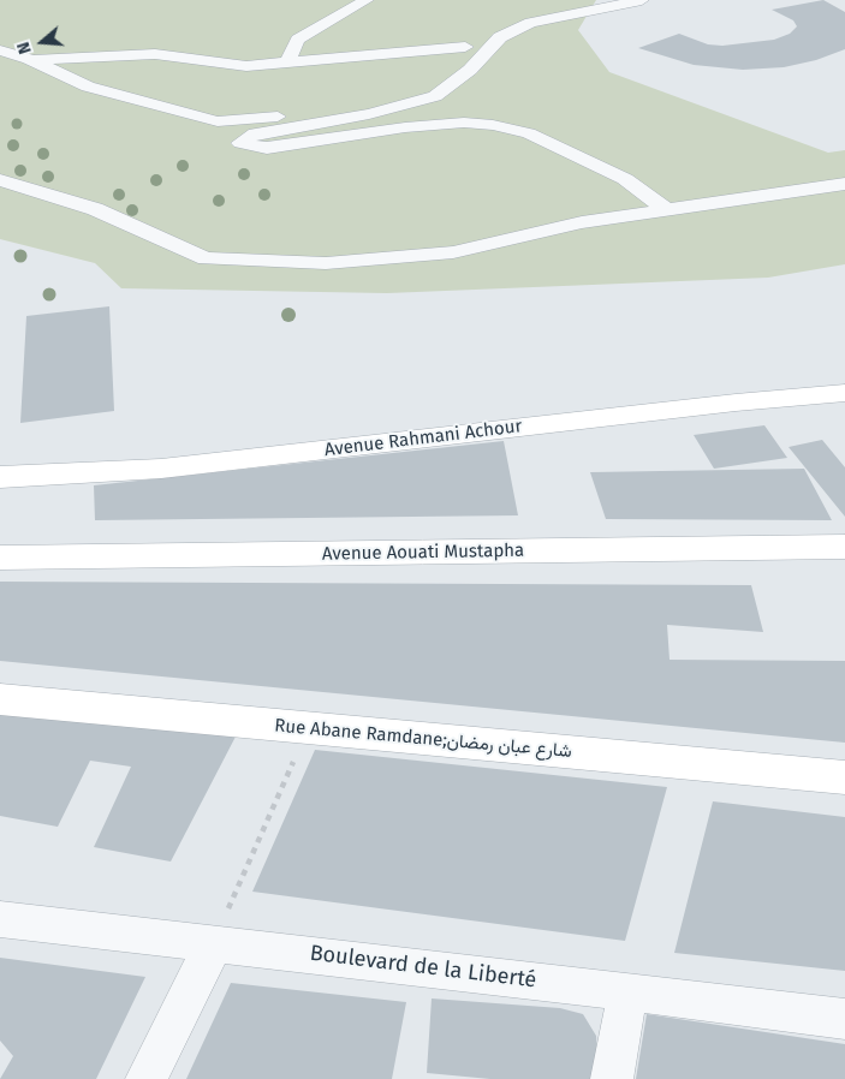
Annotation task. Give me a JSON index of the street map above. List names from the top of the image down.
{
  "streets": {
    "street": [
      "Avenue Rahmani Achour",
      "Avenue Aouati Mustapha",
      "Rue Abane Ramdane;شارع عبان رمضان",
      "Boulevard de la Liberté"
    ]
  },
  "north": "left"
}
